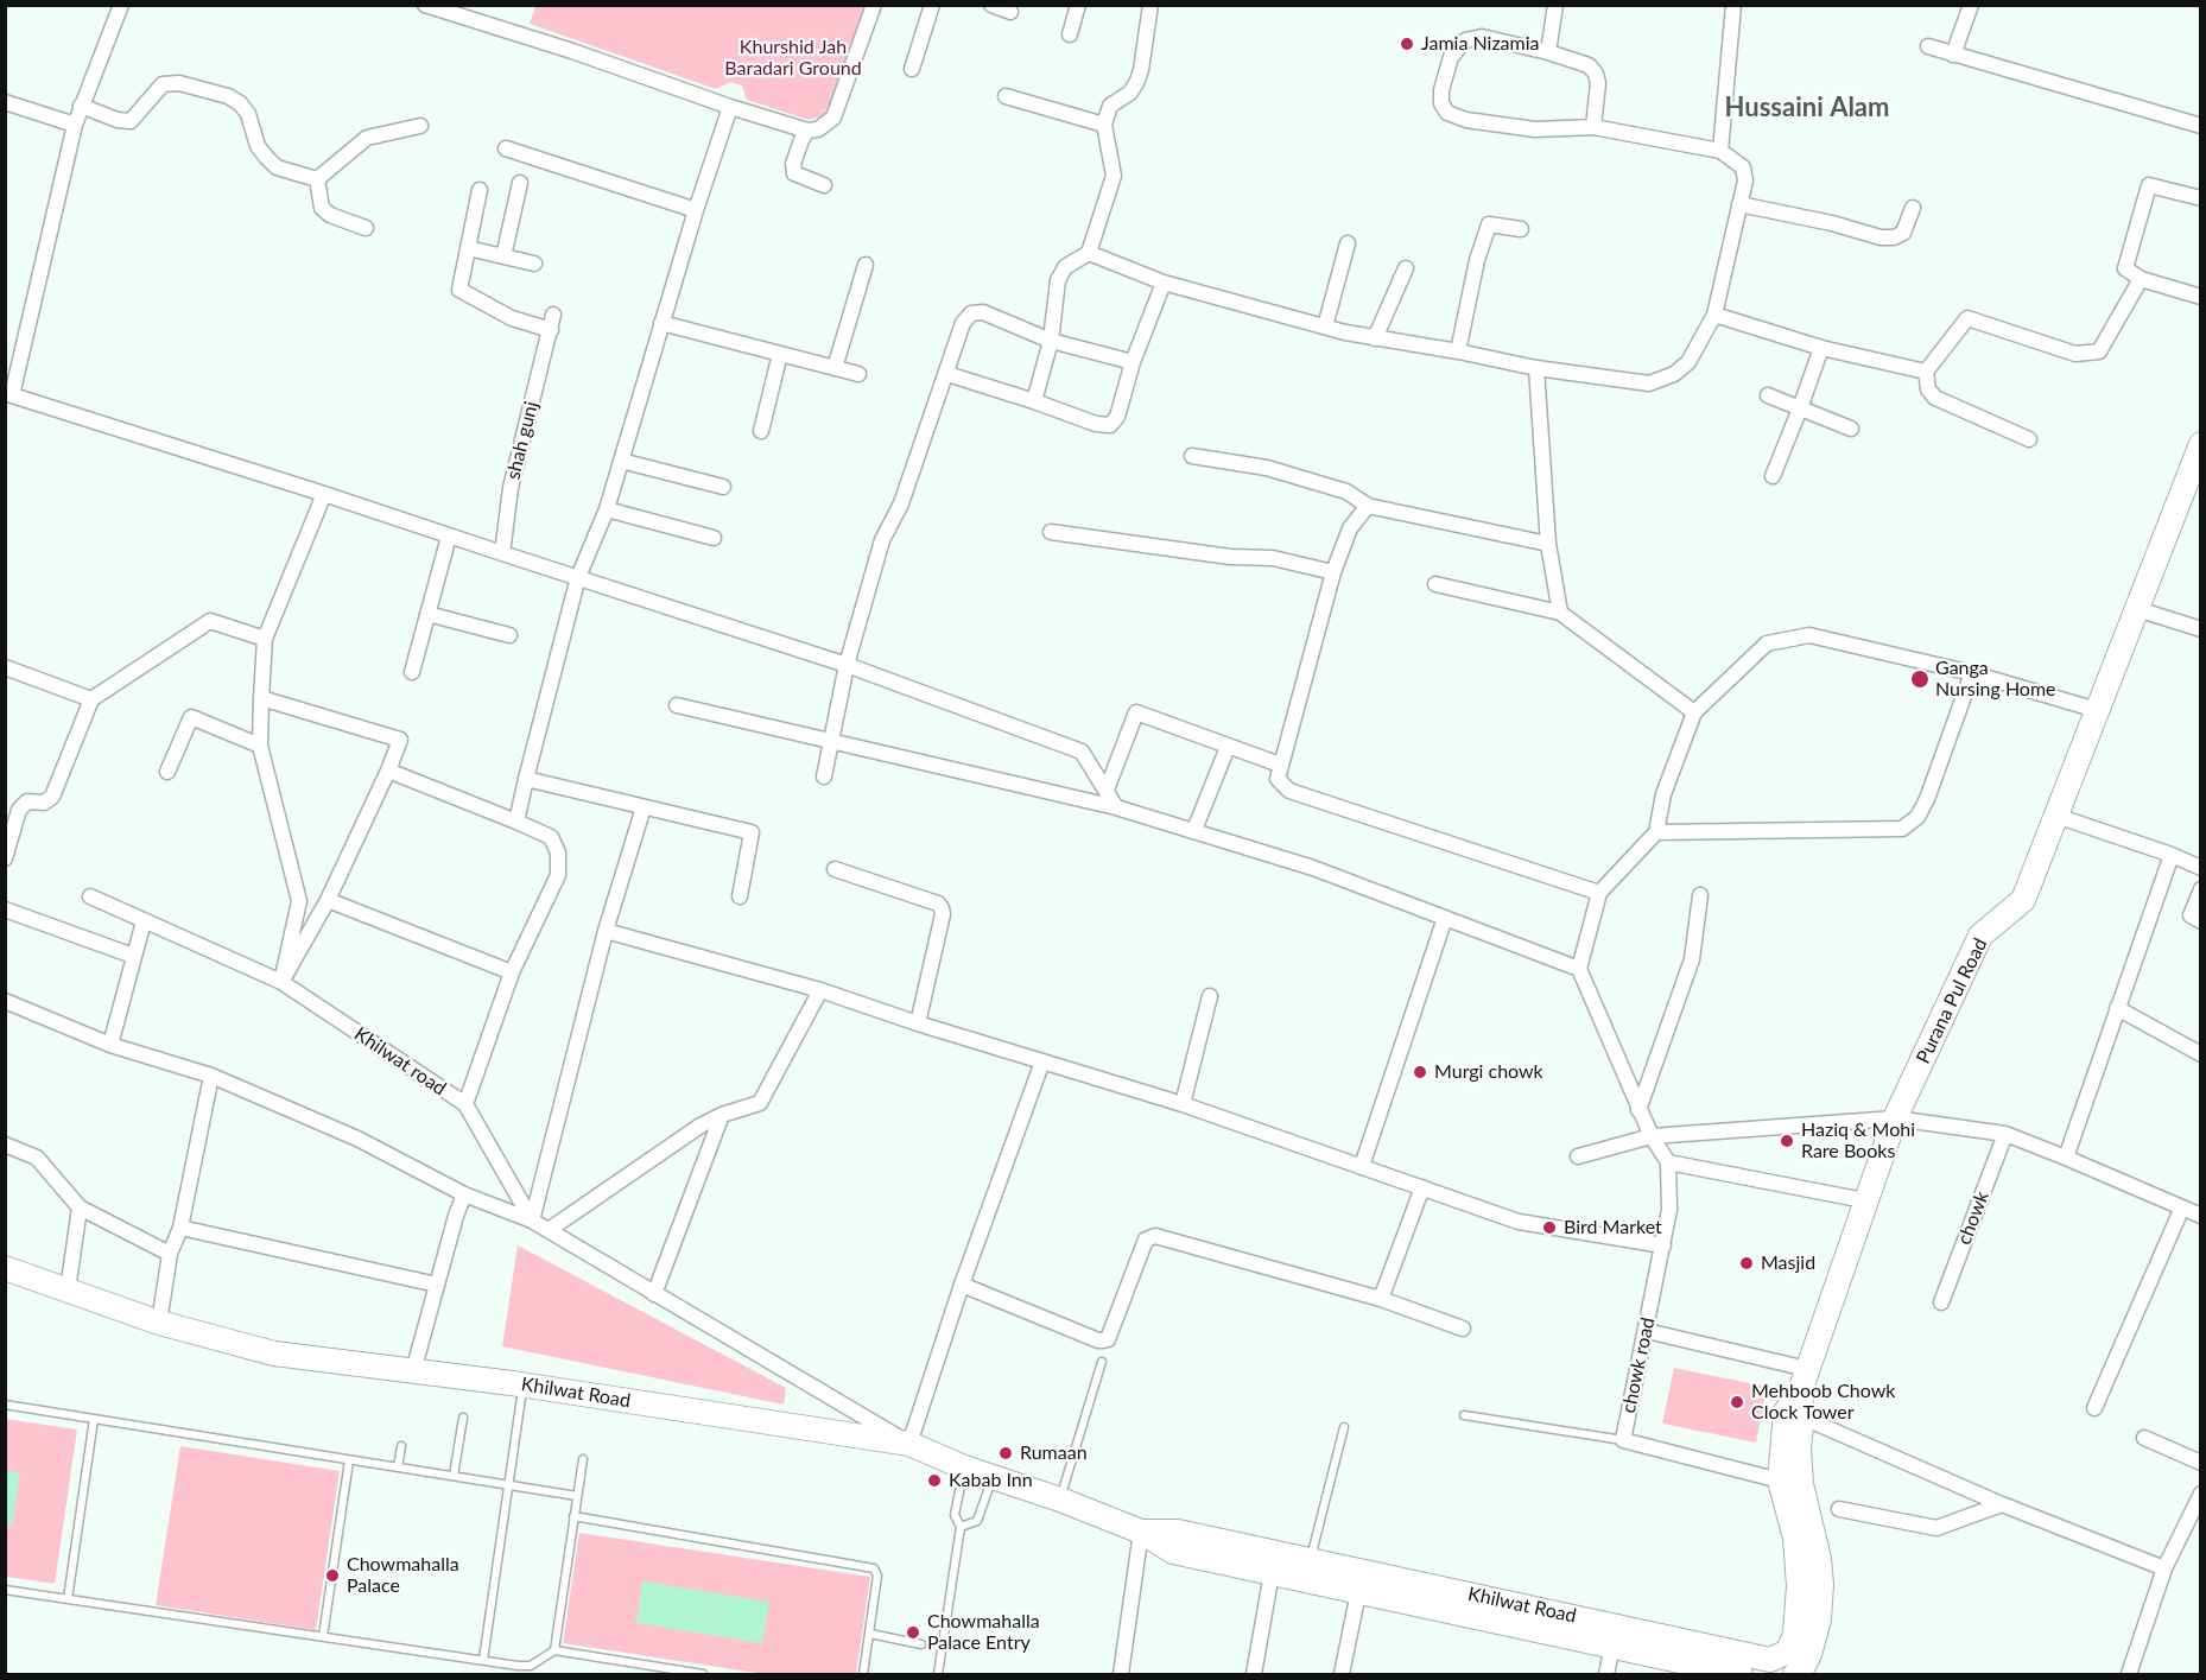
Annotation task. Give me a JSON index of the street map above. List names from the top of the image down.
{
  "streets": {
    "main road": ["Purana Pul Road", "Khilwat Road"],
    "street": [
      "shah gunj",
      "Khilwat road",
      "chowk",
      "chowk road"
    ]
  },
  "crossings": [
    ["chowk road", "Khilwat Road"]
  ],
  "districts": ["Hussaini Alam"],
  "parks": ["Khurshid Jah Baradari Ground"],
  "places": [
    "Jamia Nizamia",
    "Ganga Nursing Home",
    "Murgi chowk",
    "Haziq & Mohi Rare Books",
    "Bird Market",
    "Masjid",
    "Mehboob Chowk Clock Tower",
    "Rumaan",
    "Kabab Inn",
    "Chowmahalla Palace",
    "Chowmahalla Palace Entry"
  ]
}
